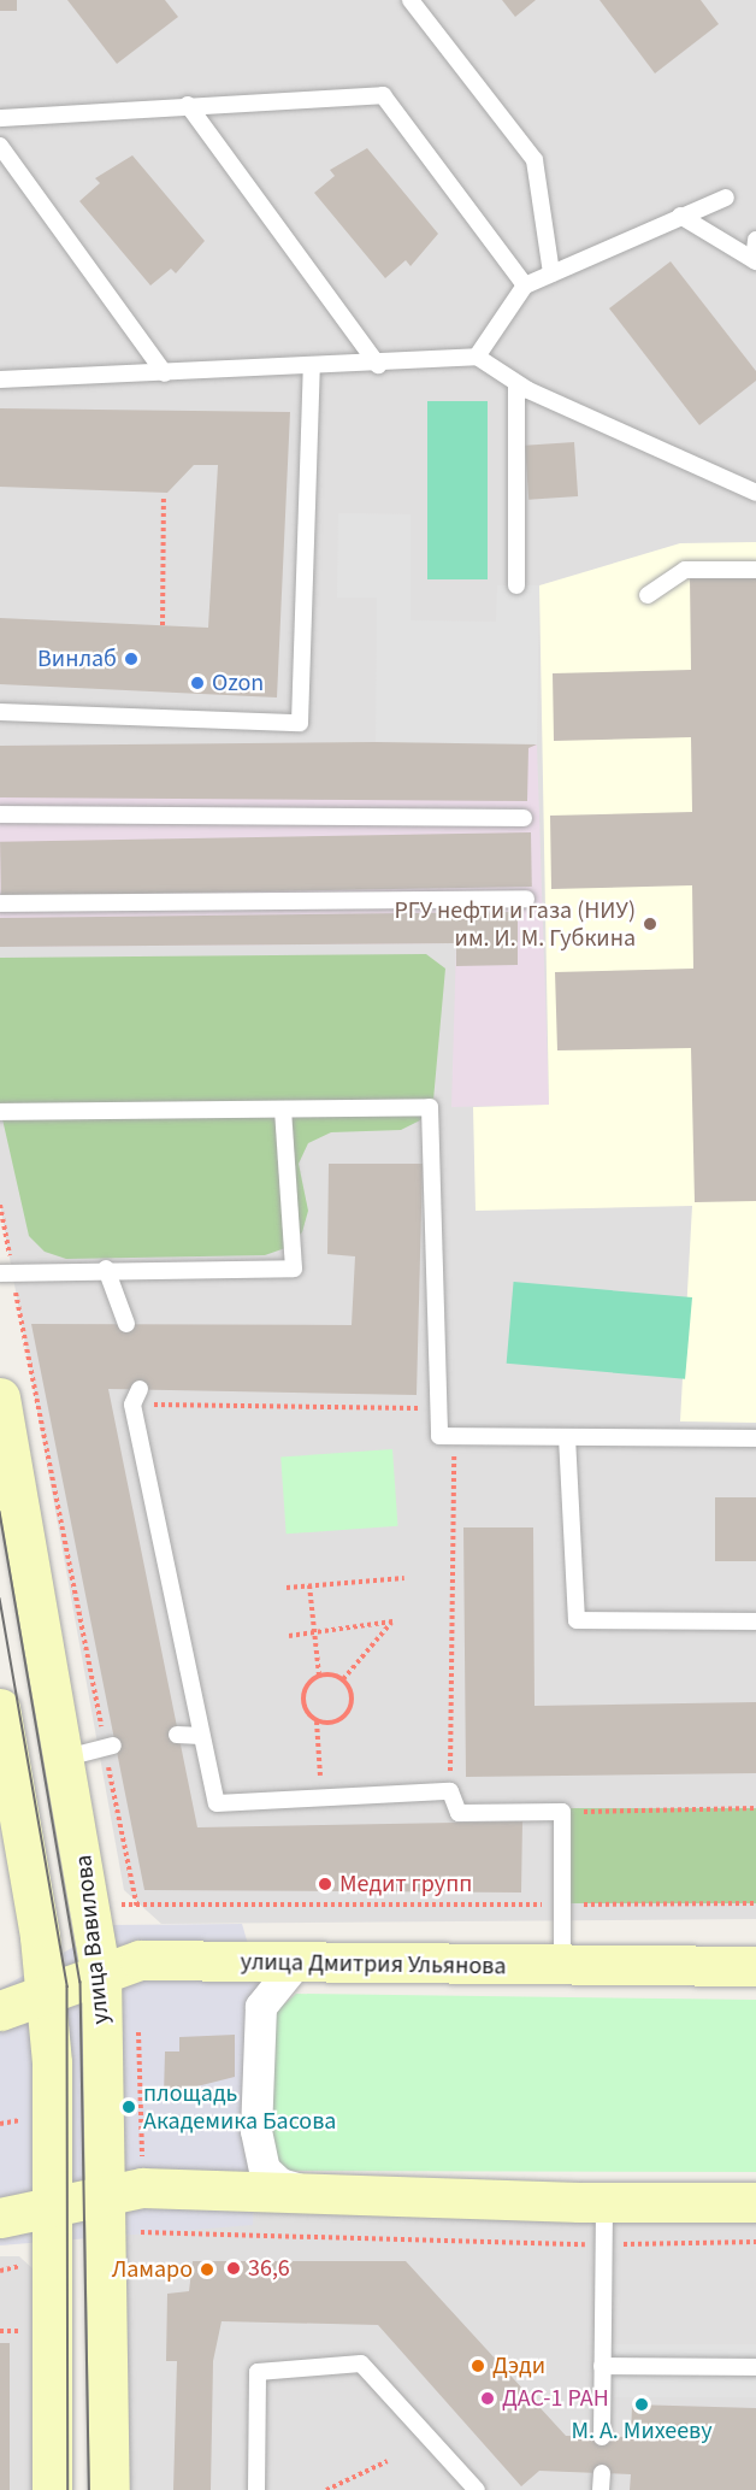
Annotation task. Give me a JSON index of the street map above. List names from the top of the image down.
{
  "streets": {
    "main road": ["улица Вавилова", "улица Дмитрия Ульянова"]
  },
  "crossings": [
    ["улица Вавилова", "улица Дмитрия Ульянова"]
  ],
  "places": [
    "Винлаб",
    "Ozon",
    "РГУ нефти и газа (НИУ) им. И. М. Губкина",
    "Медит групп",
    "площадь Академика Басова",
    "36,6",
    "Ламаро",
    "Дэди",
    "ДАС-1 РАН",
    "М. А. Михееву"
  ]
}
